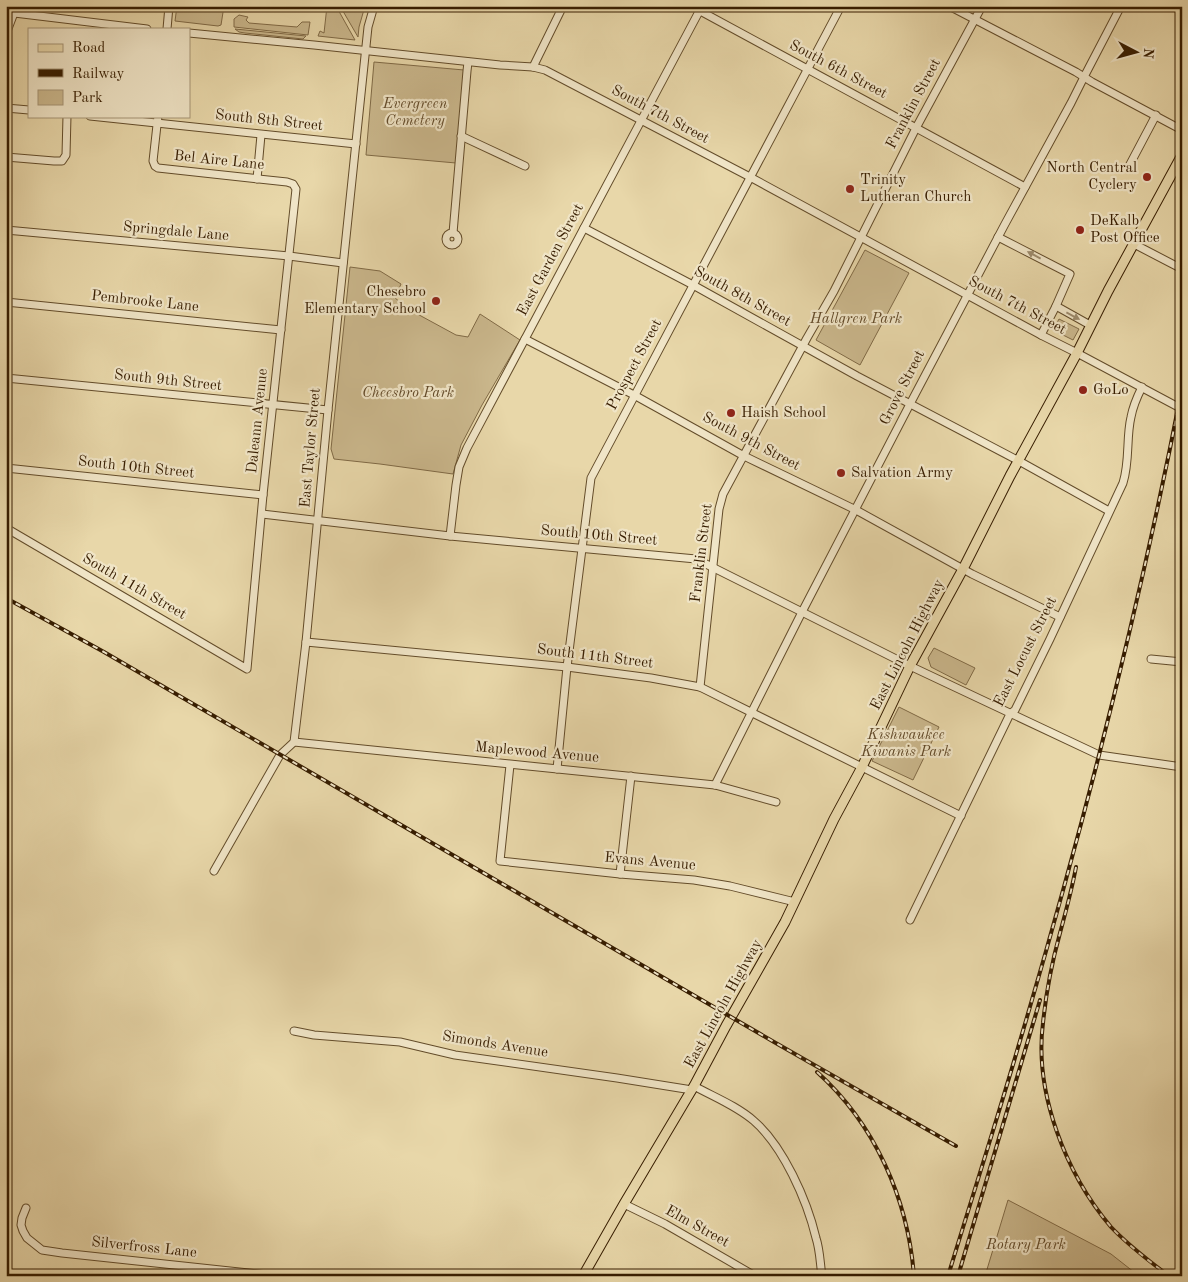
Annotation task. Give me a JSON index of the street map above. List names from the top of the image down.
{
  "streets": {
    "main road": ["East Lincoln Highway"],
    "street": [
      "South 6th Street",
      "Franklin Street",
      "South 7th Street",
      "South 8th Street",
      "Bel Aire Lane",
      "Springdale Lane",
      "East Garden Street",
      "Pembrooke Lane",
      "Prospect Street",
      "South 9th Street",
      "Grove Street",
      "Daleann Avenue",
      "East Taylor Street",
      "South 10th Street",
      "South 11th Street",
      "East Locust Street",
      "Maplewood Avenue",
      "Evans Avenue",
      "Simonds Avenue",
      "Elm Street",
      "Silverfross Lane"
    ]
  },
  "crossings": [
    ["South 6th Street", "Franklin Street"],
    ["South 6th Street", "East Garden Street"],
    ["South 6th Street", "Prospect Street"],
    ["South 6th Street", "Grove Street"],
    ["Franklin Street", "South 7th Street"],
    ["Franklin Street", "South 8th Street"],
    ["Franklin Street", "South 9th Street"],
    ["Franklin Street", "South 10th Street"],
    ["Franklin Street", "South 11th Street"],
    ["South 7th Street", "East Garden Street"],
    ["South 7th Street", "Prospect Street"],
    ["South 7th Street", "Grove Street"],
    ["South 7th Street", "East Taylor Street"],
    ["South 7th Street", "East Lincoln Highway"],
    ["South 7th Street", "East Locust Street"],
    ["South 8th Street", "Bel Aire Lane"],
    ["South 8th Street", "East Garden Street"],
    ["South 8th Street", "Prospect Street"],
    ["South 8th Street", "Grove Street"],
    ["South 8th Street", "East Taylor Street"],
    ["South 8th Street", "East Lincoln Highway"],
    ["South 8th Street", "East Locust Street"],
    ["Bel Aire Lane", "Daleann Avenue"],
    ["Springdale Lane", "Daleann Avenue"],
    ["Springdale Lane", "East Taylor Street"],
    ["East Garden Street", "South 9th Street"],
    ["East Garden Street", "South 10th Street"],
    ["Pembrooke Lane", "Daleann Avenue"],
    ["Prospect Street", "South 9th Street"],
    ["Prospect Street", "South 10th Street"],
    ["Prospect Street", "South 11th Street"],
    ["Prospect Street", "Maplewood Avenue"],
    ["South 9th Street", "Grove Street"],
    ["South 9th Street", "Daleann Avenue"],
    ["South 9th Street", "East Taylor Street"],
    ["South 9th Street", "East Lincoln Highway"],
    ["South 9th Street", "East Locust Street"],
    ["Grove Street", "South 10th Street"],
    ["Grove Street", "South 11th Street"],
    ["Grove Street", "Maplewood Avenue"],
    ["Daleann Avenue", "South 10th Street"],
    ["Daleann Avenue", "South 11th Street"],
    ["East Taylor Street", "South 10th Street"],
    ["East Taylor Street", "South 11th Street"],
    ["East Taylor Street", "Maplewood Avenue"],
    ["South 10th Street", "East Lincoln Highway"],
    ["South 10th Street", "East Locust Street"],
    ["South 11th Street", "East Lincoln Highway"],
    ["South 11th Street", "East Locust Street"],
    ["East Lincoln Highway", "Evans Avenue"],
    ["East Lincoln Highway", "Simonds Avenue"],
    ["East Lincoln Highway", "Elm Street"],
    ["Maplewood Avenue", "Evans Avenue"]
  ],
  "parks": [
    "Evergreen Cemetery",
    "Hallgren Park",
    "Cheesbro Park",
    "Kishwaukee Kiwanis Park",
    "Rotary Park"
  ],
  "places": [
    "North Central Cyclery",
    "Trinity Lutheran Church",
    "DeKalb Post Office",
    "Chesebro Elementary School",
    "GoLo",
    "Haish School",
    "Salvation Army"
  ],
  "legend": ["Road", "Railway", "Park"],
  "north": "right"
}
